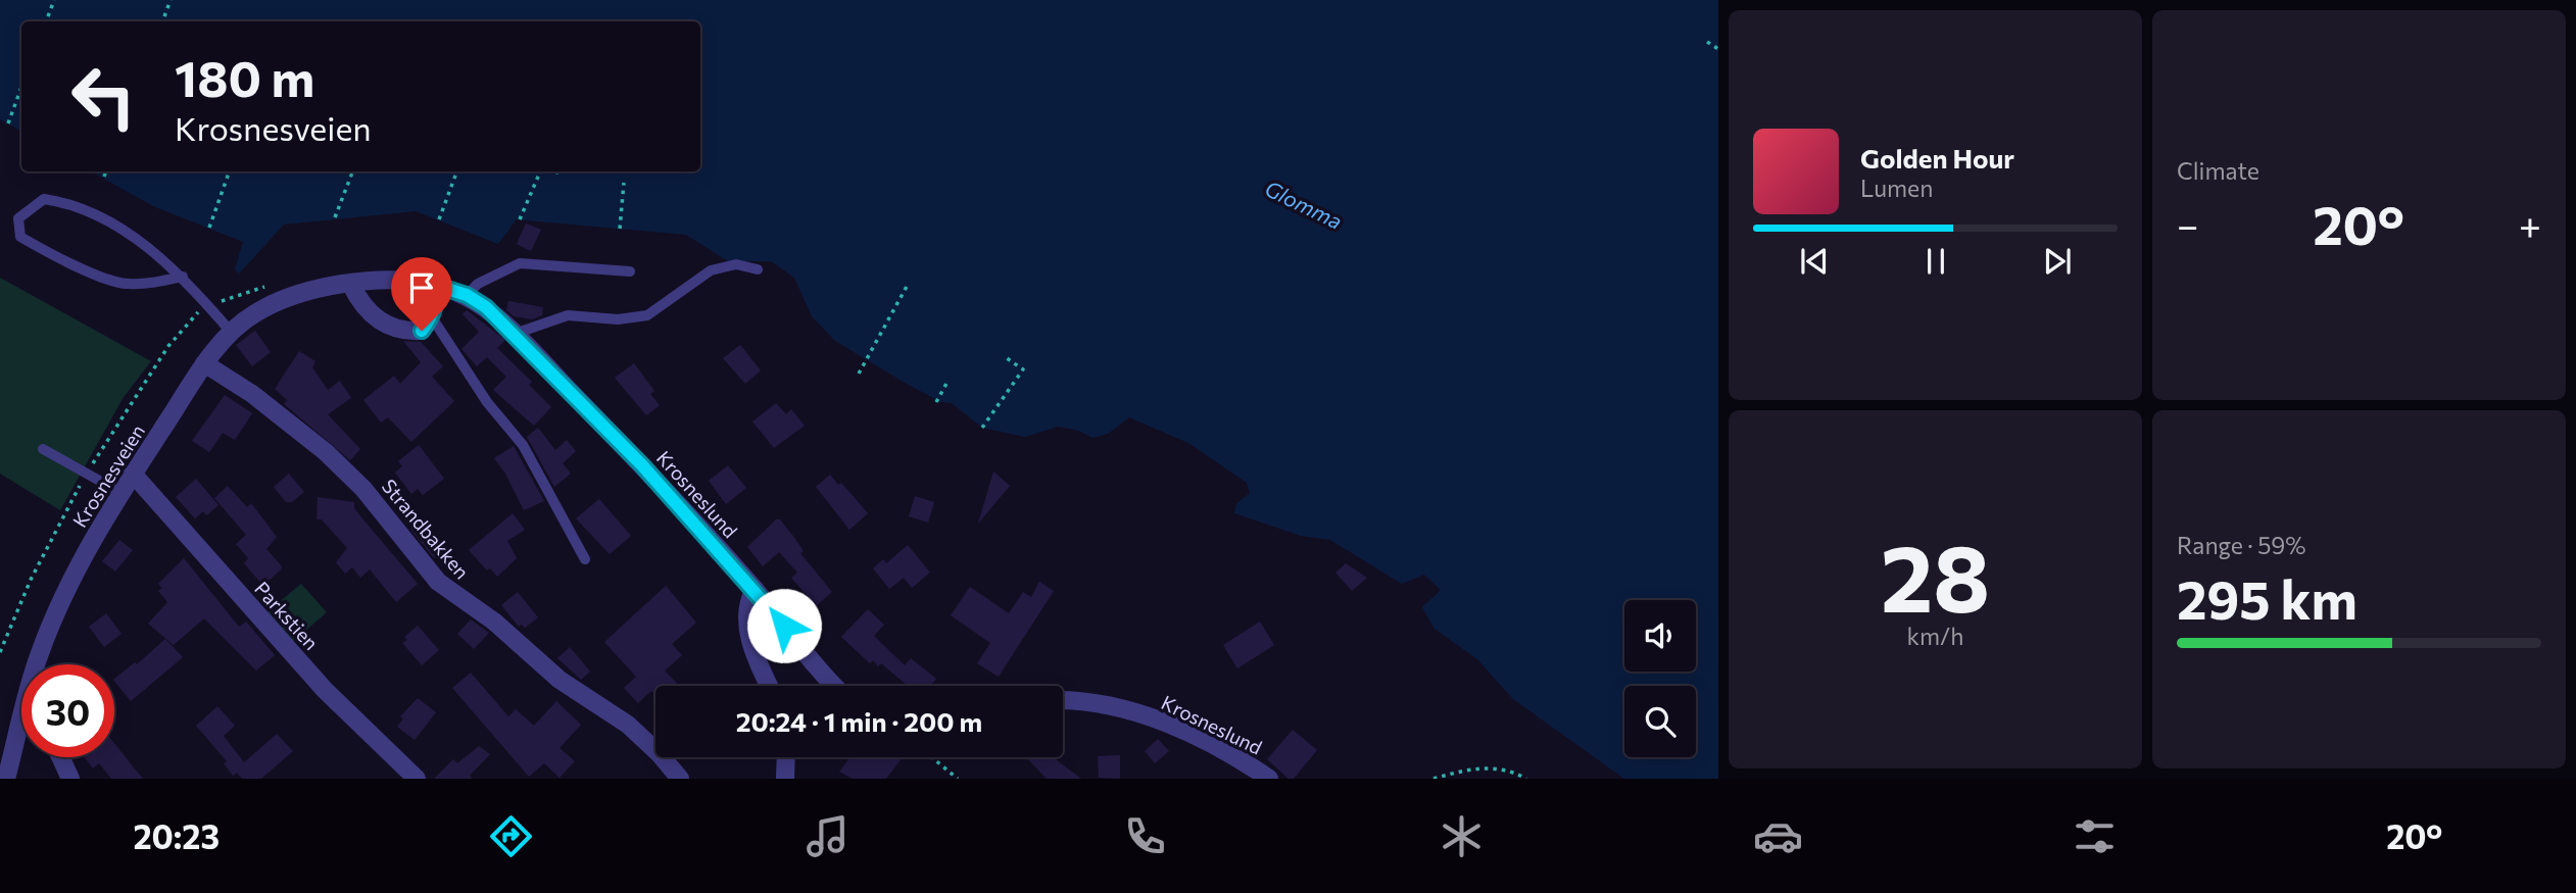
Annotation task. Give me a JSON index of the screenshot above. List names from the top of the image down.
{
  "streets": {
    "street": [
      "Krosnesveien",
      "Krosneslund",
      "Strandbakken",
      "Parkstien"
    ]
  },
  "crossings": [
    ["Krosnesveien", "Krosneslund"],
    ["Krosnesveien", "Strandbakken"],
    ["Krosnesveien", "Parkstien"]
  ],
  "water": ["Glomma"],
  "page": {
    "tile": [
      "Climate",
      ["28", "km/h"],
      ["Range · 59%", "295 km"]
    ],
    "turn": ["180 m", "Krosnesveien"],
    "song": ["Golden Hour", "Lumen"],
    "heat": ["−", "20°", "+"],
    "limit": "30",
    "trip": "20:24 · 1 min · 200 m",
    "tabs": ["20:23", "20°"]
  }
}
